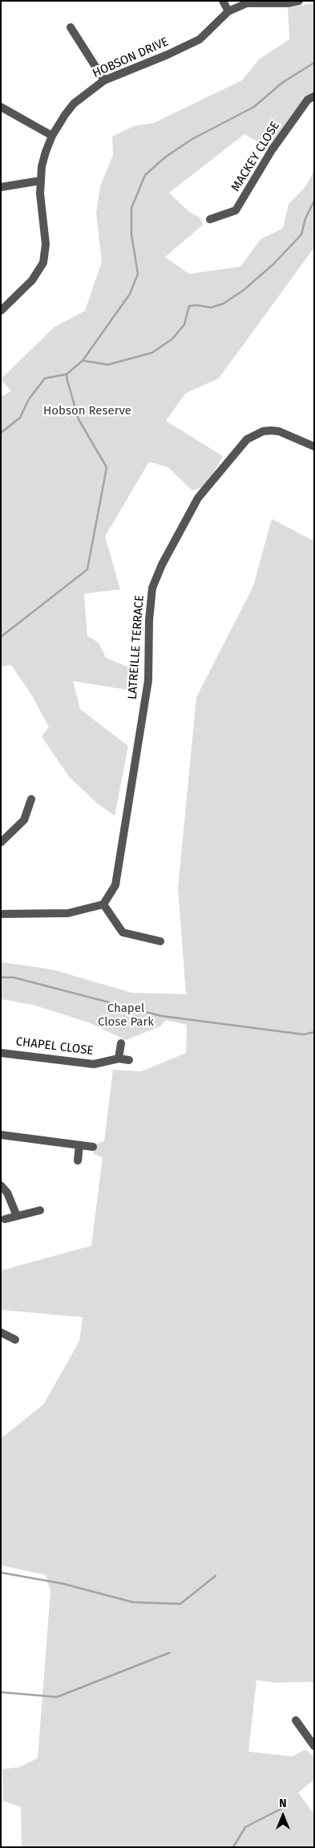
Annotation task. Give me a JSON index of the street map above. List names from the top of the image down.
{
  "streets": {
    "street": [
      "HOBSON DRIVE",
      "MACKEY CLOSE",
      "LATREILLE TERRACE",
      "CHAPEL CLOSE"
    ]
  },
  "parks": ["Hobson Reserve", "Chapel Close Park"],
  "north": "top"
}
